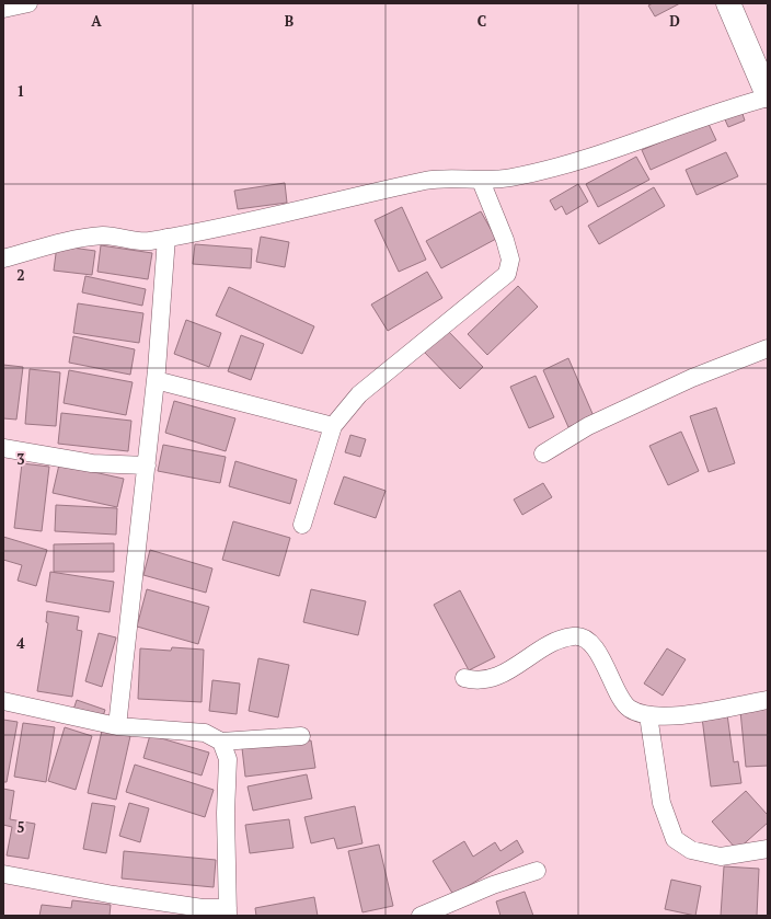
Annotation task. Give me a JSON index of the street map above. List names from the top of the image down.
{
  "grid": {
    "columns": [
      "A",
      "B",
      "C",
      "D"
    ],
    "rows": [
      "1",
      "2",
      "3",
      "4",
      "5"
    ]
  }
}
